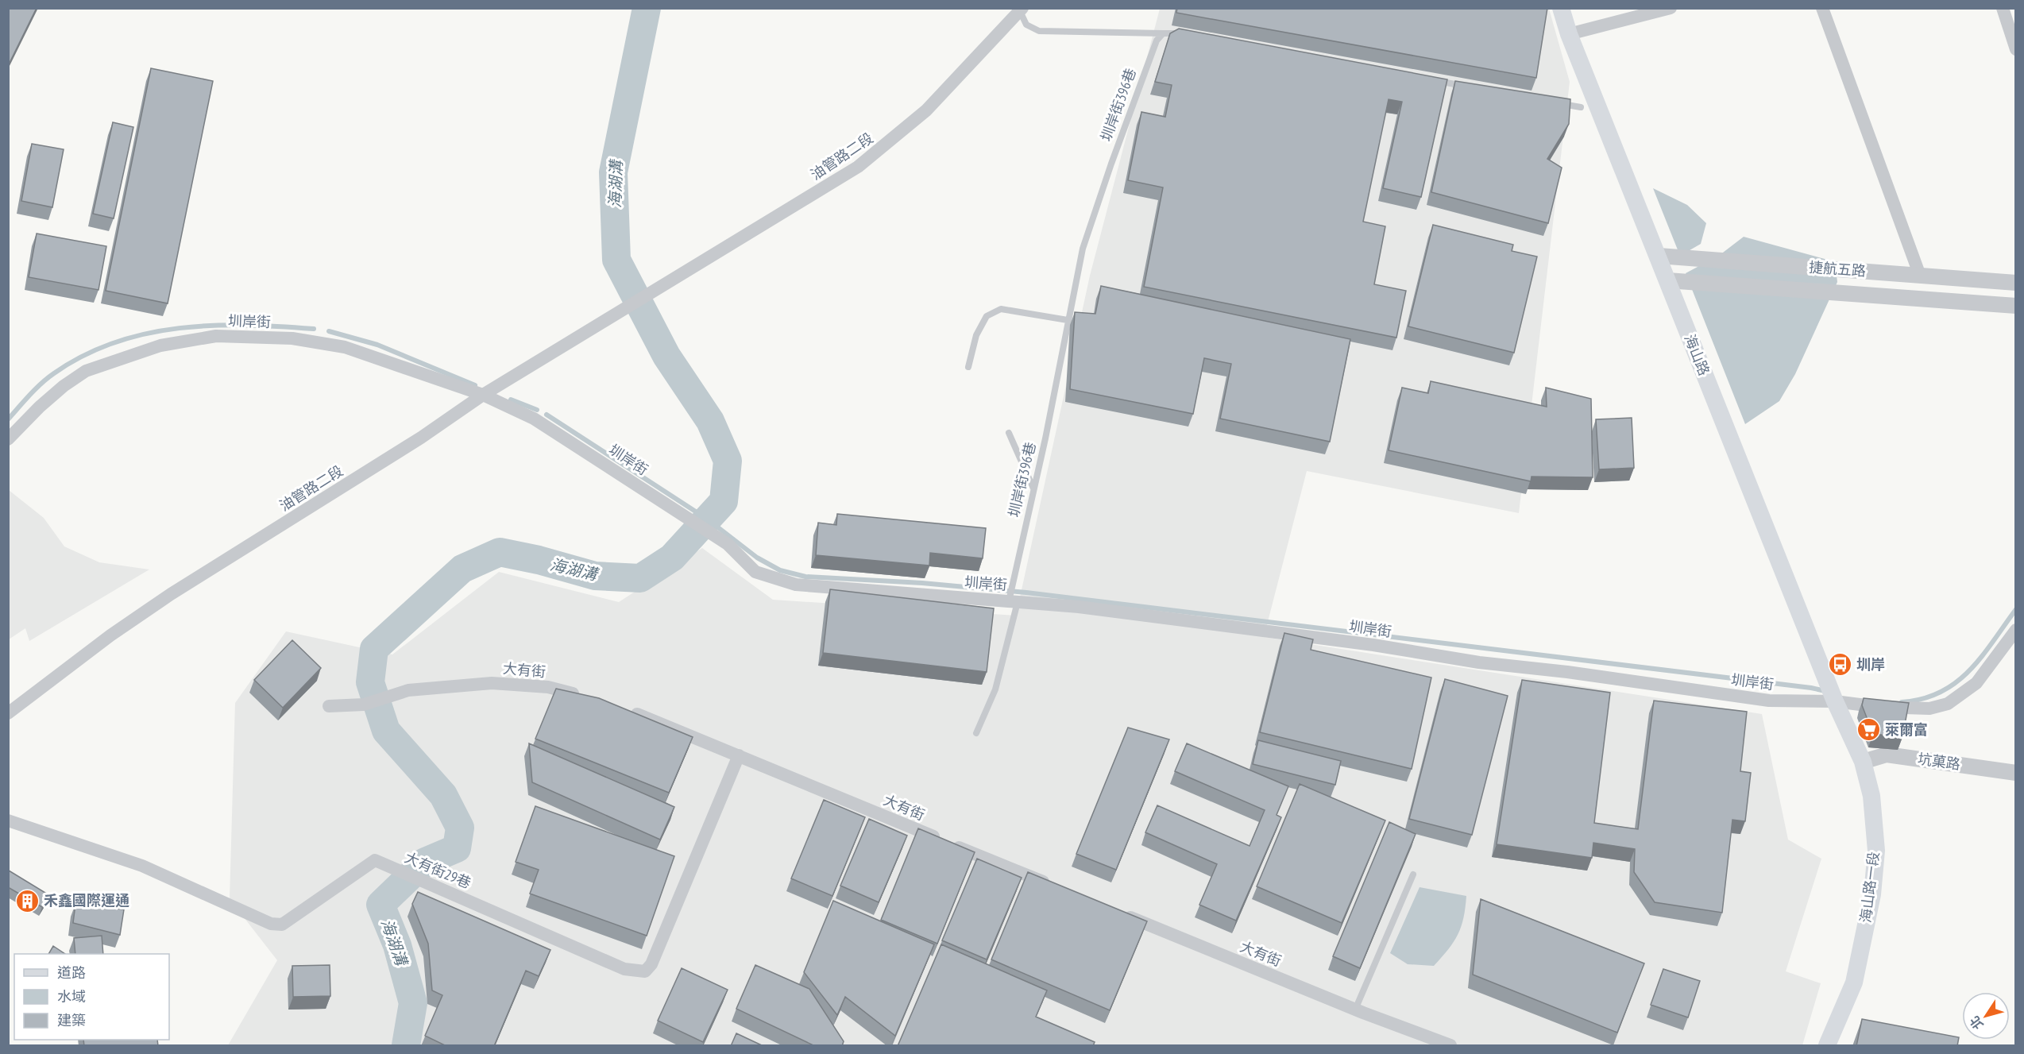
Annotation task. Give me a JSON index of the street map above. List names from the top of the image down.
{
  "streets": {
    "main road": ["海山路", "海山路一段"],
    "street": [
      "油管路二段",
      "捷航五路",
      "圳岸街",
      "大有街",
      "坑菓路",
      "大有街29巷"
    ],
    "lane": ["圳岸街396巷"]
  },
  "crossings": [
    ["圳岸街396巷", "圳岸街"],
    ["油管路二段", "圳岸街"],
    ["捷航五路", "海山路"],
    ["圳岸街", "海山路"],
    ["圳岸街", "海山路一段"],
    ["海山路", "海山路一段"],
    ["大有街", "大有街29巷"],
    ["坑菓路", "海山路一段"]
  ],
  "water": ["海湖溝"],
  "places": {
    "bus stop": ["圳岸"],
    "supermarket": ["萊爾富"],
    "building": ["禾鑫國際運通"]
  },
  "legend": ["道路", "水域", "建築"],
  "north": "bottom left"
}
